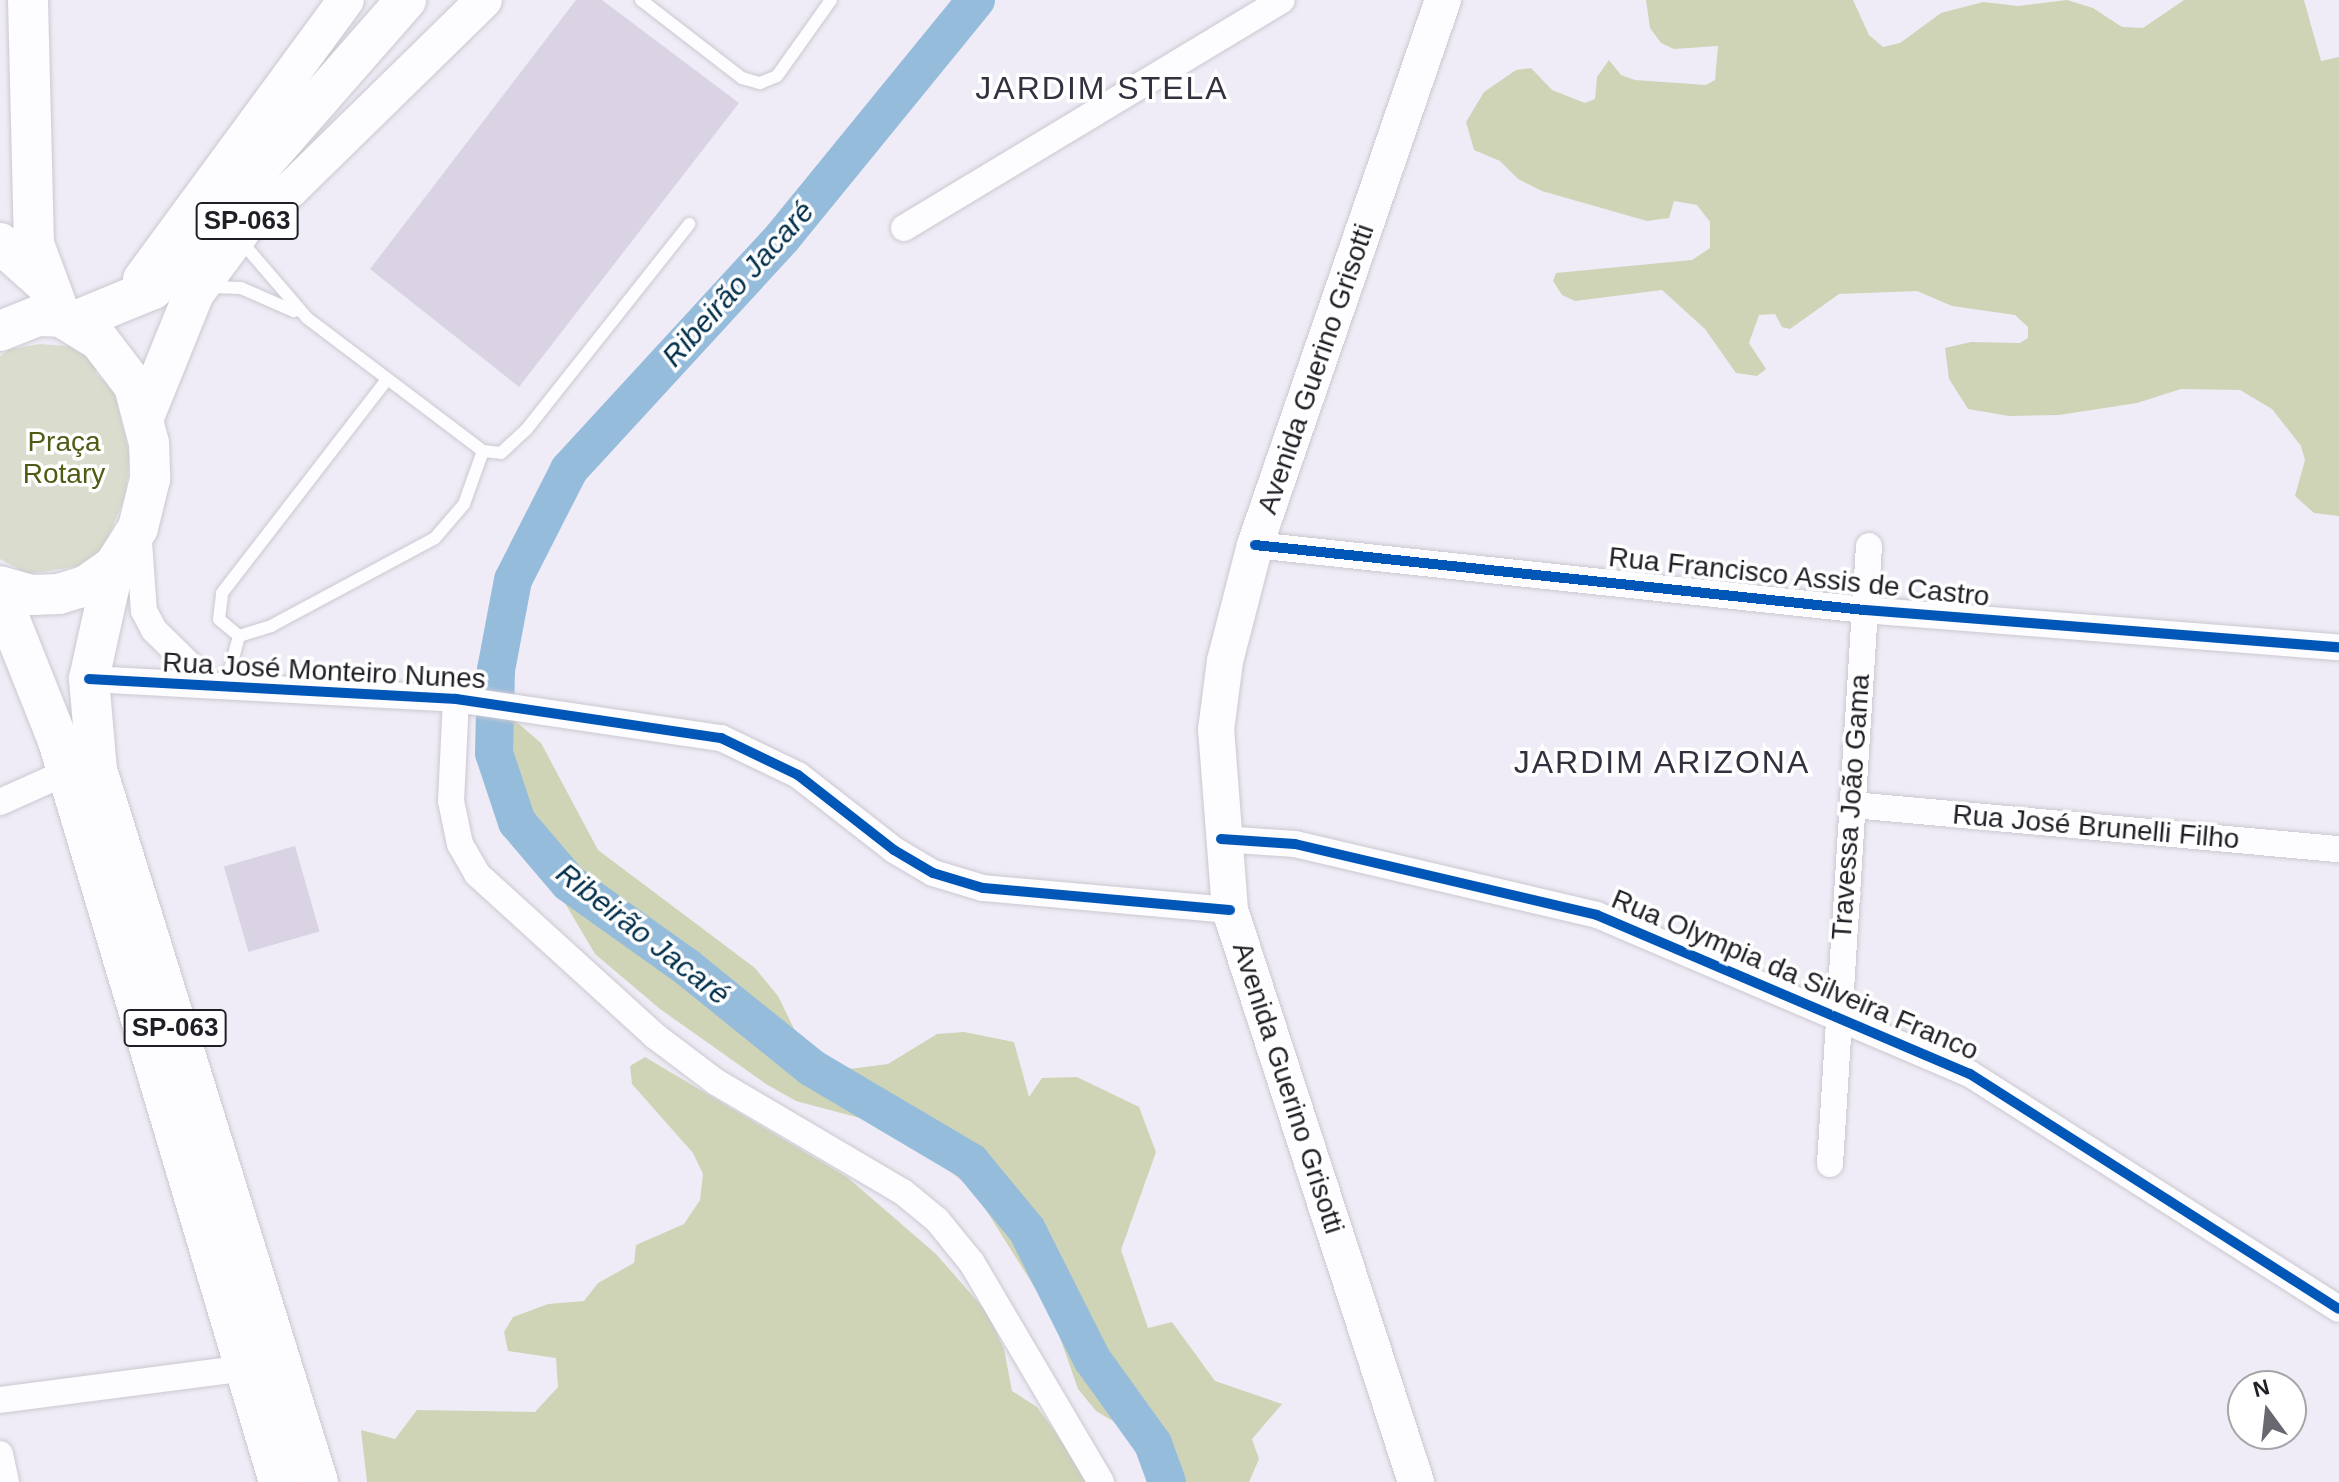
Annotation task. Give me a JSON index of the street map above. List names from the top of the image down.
{
  "streets": {
    "main road": ["SP-063", "Avenida Guerino Grisotti"],
    "street": [
      "Rua Francisco Assis de Castro",
      "Rua José Monteiro Nunes",
      "Travessa João Gama",
      "Rua José Brunelli Filho",
      "Rua Olympia da Silveira Franco"
    ]
  },
  "crossings": [
    ["SP-063", "Rua José Monteiro Nunes"],
    ["Avenida Guerino Grisotti", "Rua Francisco Assis de Castro"],
    ["Avenida Guerino Grisotti", "Rua José Monteiro Nunes"],
    ["Avenida Guerino Grisotti", "Rua Olympia da Silveira Franco"],
    ["Rua Francisco Assis de Castro", "Travessa João Gama"],
    ["Travessa João Gama", "Rua José Brunelli Filho"],
    ["Travessa João Gama", "Rua Olympia da Silveira Franco"]
  ],
  "districts": ["JARDIM STELA", "JARDIM ARIZONA"],
  "water": ["Ribeirão Jacaré"],
  "parks": ["Praça Rotary"],
  "north": "top"
}
